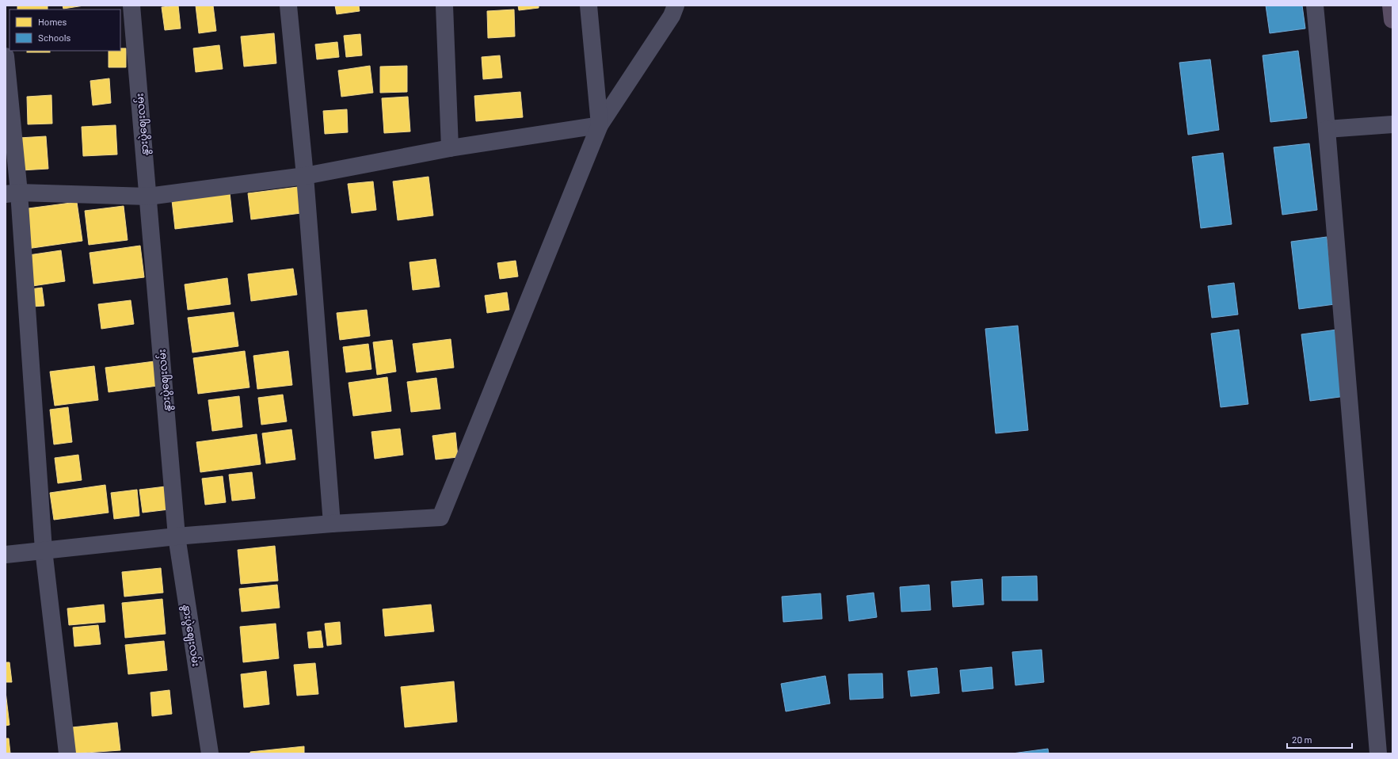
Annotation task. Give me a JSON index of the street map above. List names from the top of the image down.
{
  "streets": {
    "street": ["နွားပွဲဈေးလမ်း"]
  },
  "legend": ["Homes", "Schools"],
  "scale_bar": "20 m"
}
